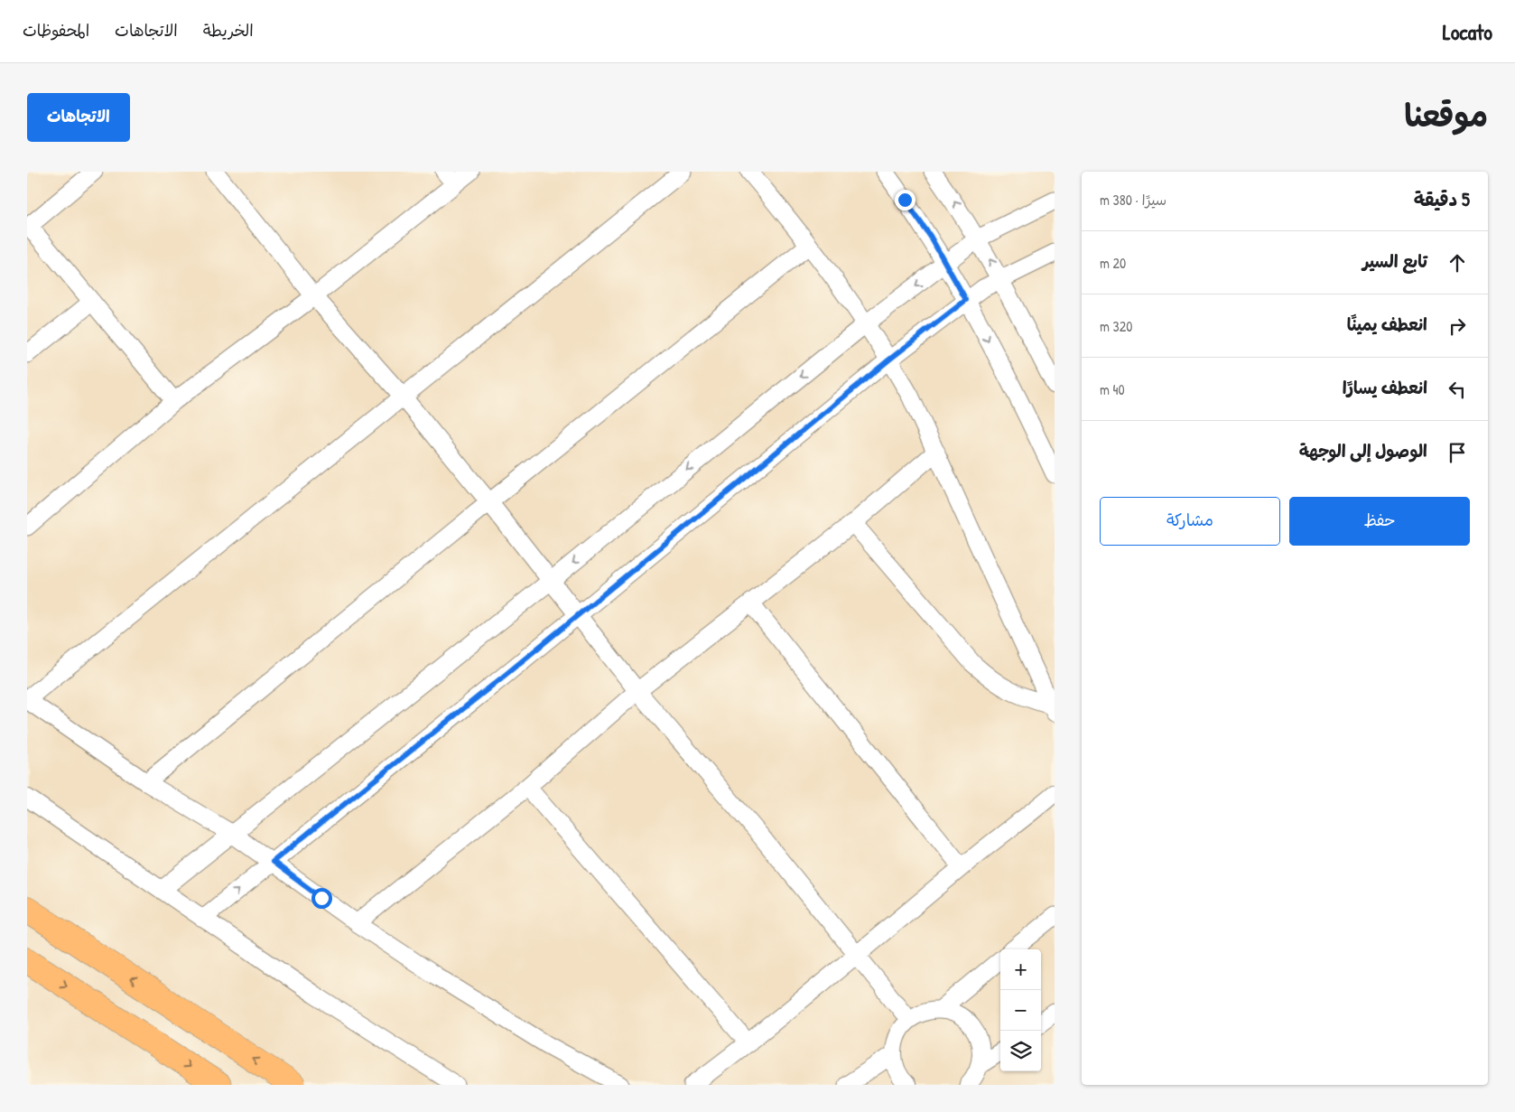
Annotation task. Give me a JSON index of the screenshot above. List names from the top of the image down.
{
  "page": {
    "header": "Locato",
    "nav": ["الخريطة", "الاتجاهات", "المحفوظات"],
    "title": "موقعنا",
    "buttons": [
      "الاتجاهات",
      ["حفظ", "مشاركة"]
    ],
    "heading": ["5 دقيقة", "سيرًا · 380 m"],
    "list": [
      ["تابع السير", "20 m"],
      ["انعطف يمينًا", "320 m"],
      ["انعطف يسارًا", "40 m"],
      "الوصول إلى الوجهة"
    ],
    "map_buttons": ["+", "−"]
  }
}
